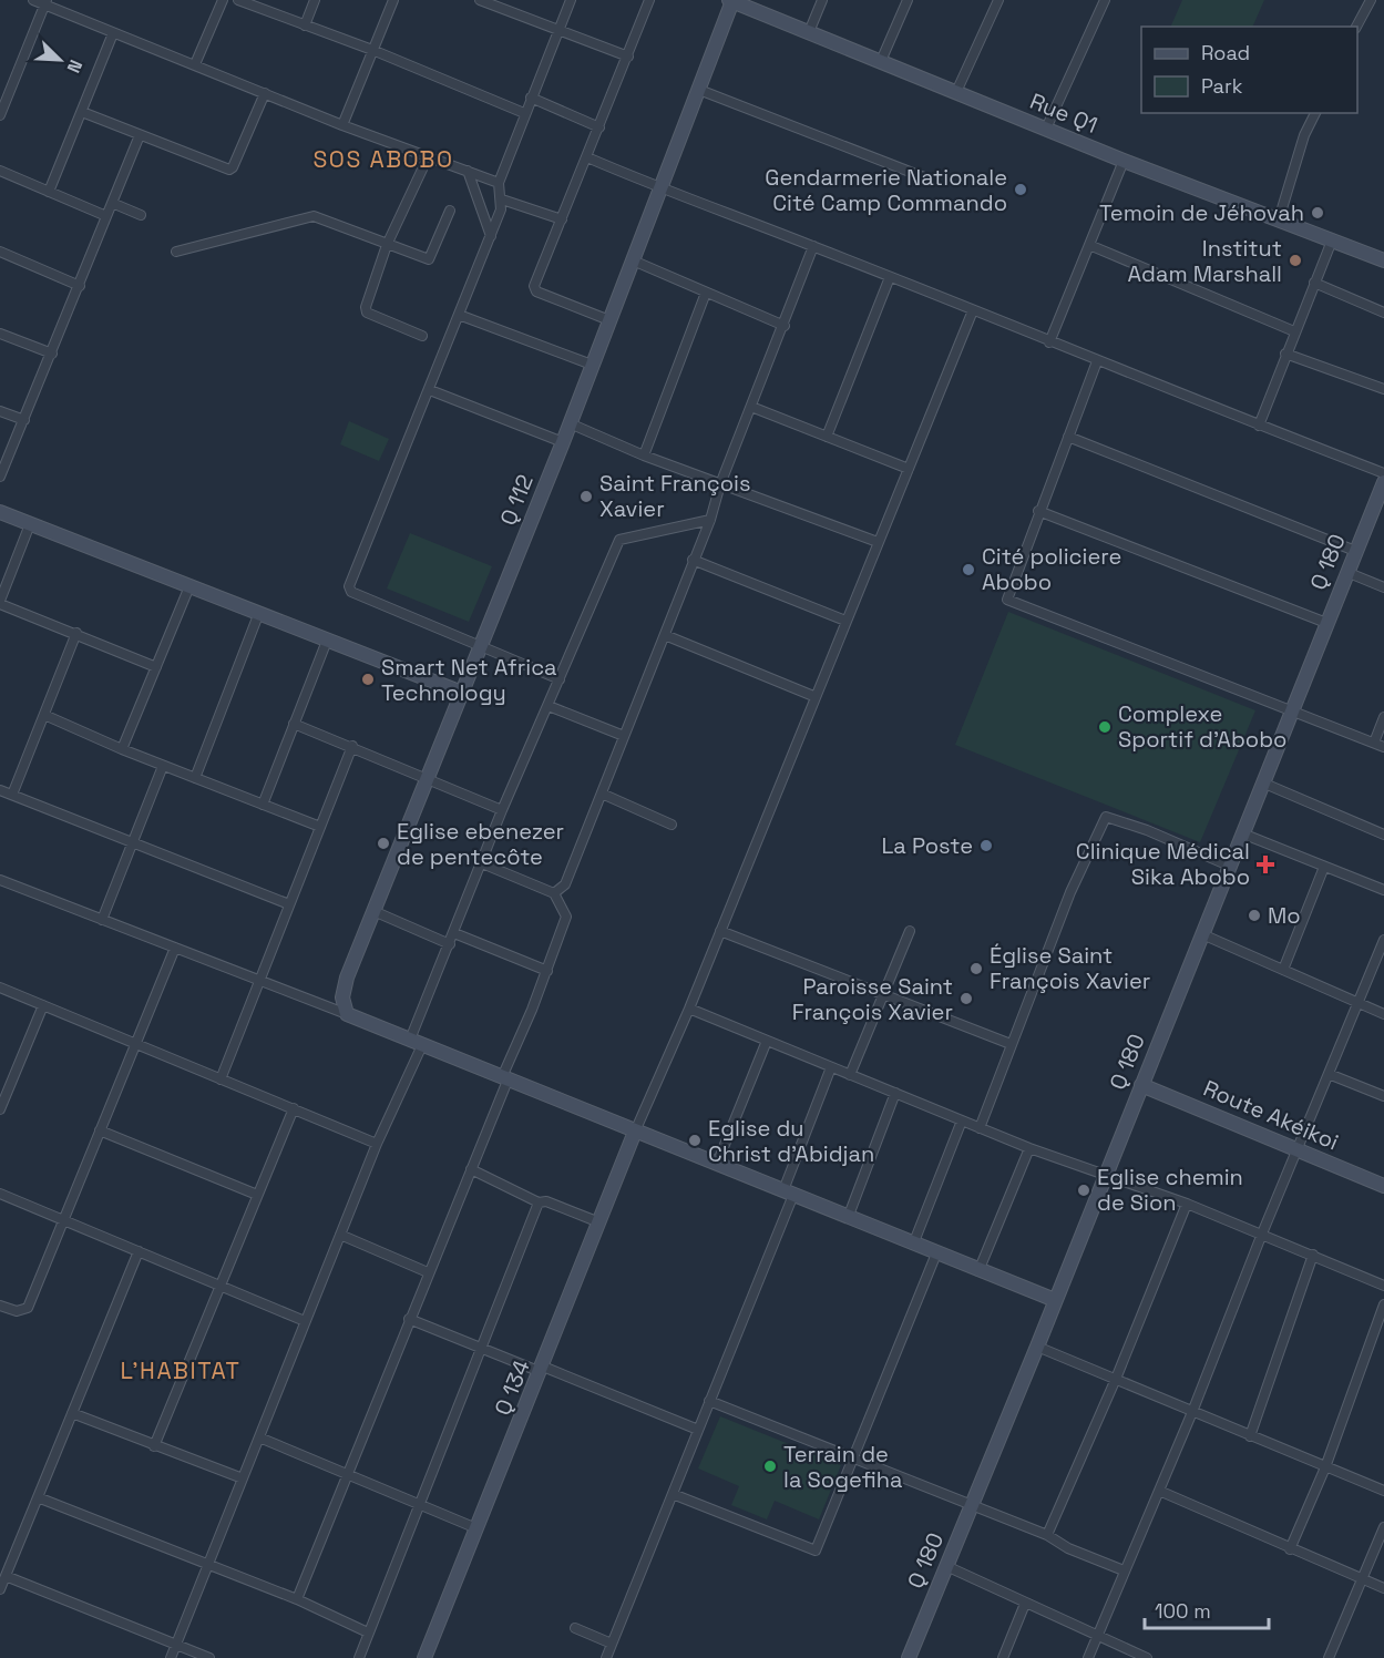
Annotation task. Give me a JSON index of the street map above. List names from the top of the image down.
{
  "streets": {
    "street": [
      "Rue Q1",
      "Q 112",
      "Q 180",
      "Route Akéikoi",
      "Q 134"
    ]
  },
  "crossings": [
    ["Rue Q1", "Q 112"],
    ["Q 180", "Route Akéikoi"]
  ],
  "districts": ["SOS ABOBO", "L’HABITAT"],
  "places": {
    "other": [
      "Gendarmerie Nationale Cité Camp Commando",
      "Temoin de Jéhovah",
      "Institut Adam Marshall",
      "Saint François Xavier",
      "Cité policiere Abobo",
      "Smart Net Africa Technology",
      "Complexe Sportif d'Abobo",
      "Eglise ebenezer de pentecôte",
      "La Poste",
      "Mo",
      "Église Saint François Xavier",
      "Paroisse Saint François Xavier",
      "Eglise du Christ d'Abidjan",
      "Eglise chemin de Sion",
      "Terrain de la Sogefiha"
    ],
    "health": ["Clinique Médical Sika Abobo"]
  },
  "legend": ["Road", "Park"],
  "scale_bar": "100 m",
  "north": "bottom right"
}
